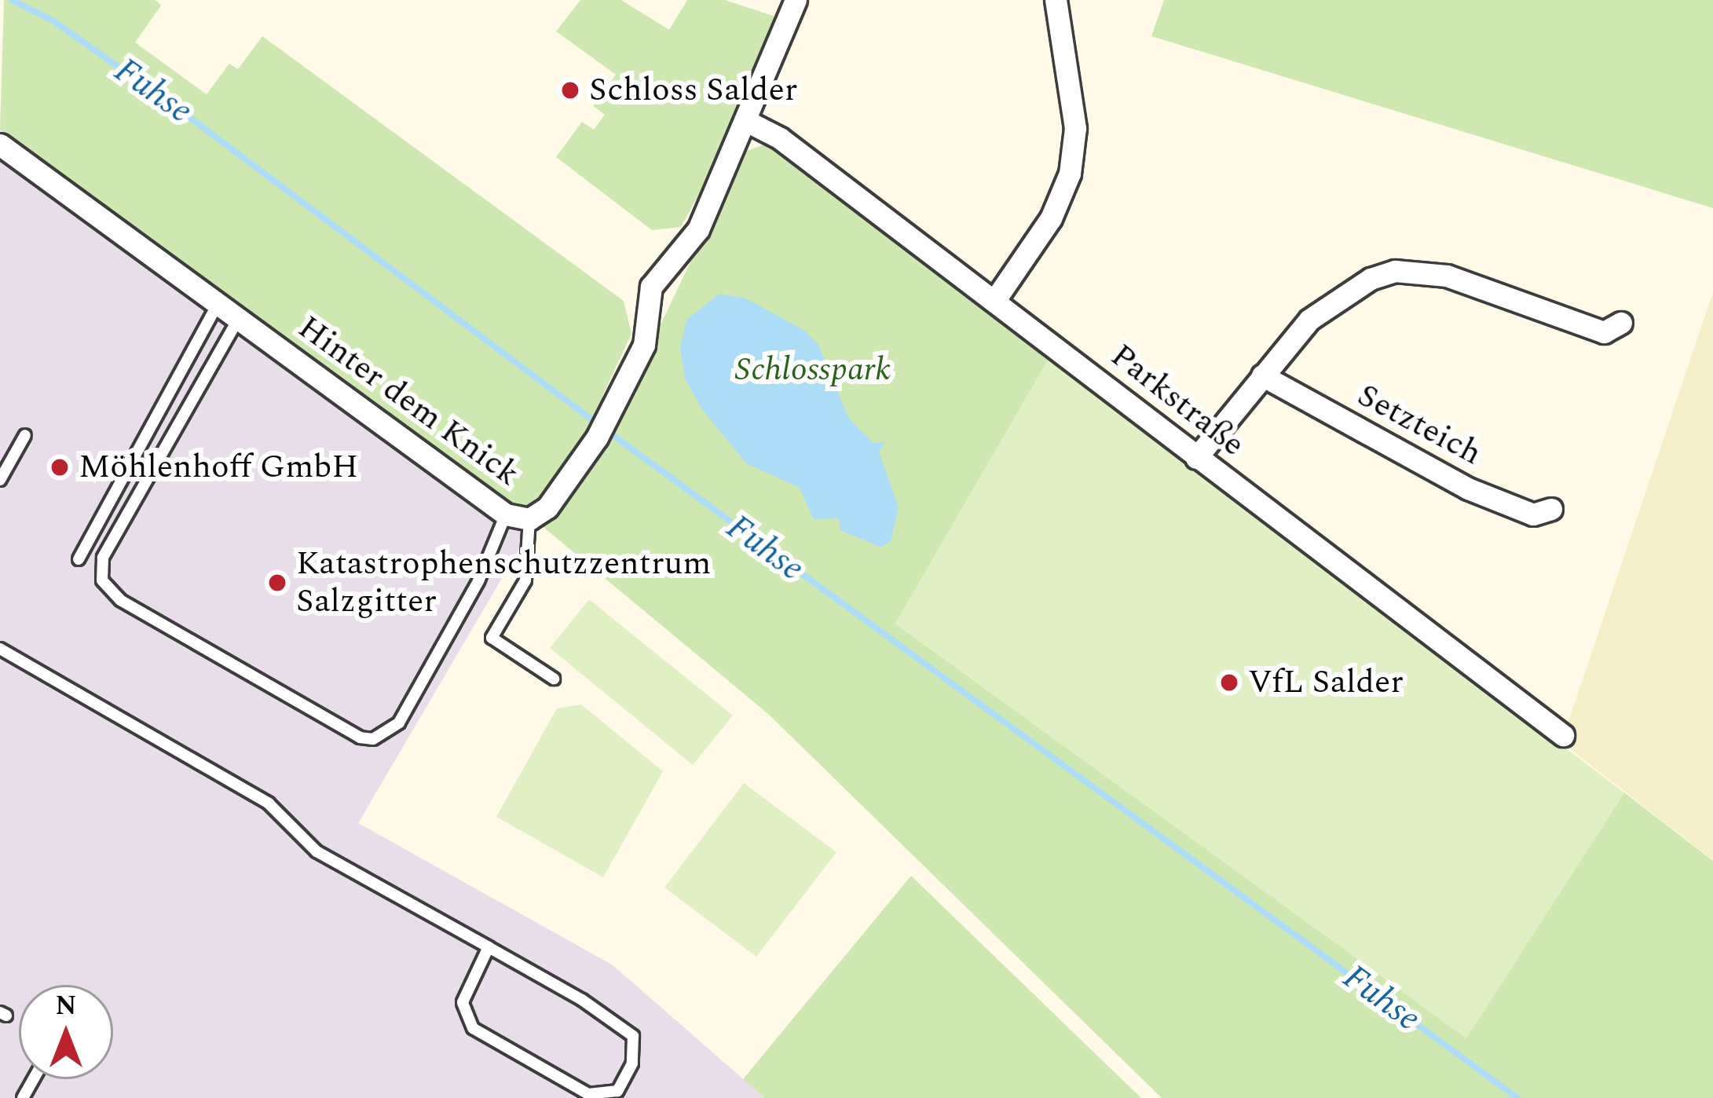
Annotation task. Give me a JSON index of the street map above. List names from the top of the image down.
{
  "streets": {
    "street": ["Parkstraße", "Hinter dem Knick", "Setzteich"]
  },
  "crossings": [
    ["Parkstraße", "Hinter dem Knick"]
  ],
  "water": ["Fuhse"],
  "parks": ["Schlosspark"],
  "places": [
    "Schloss Salder",
    "Möhlenhoff GmbH",
    "Katastrophenschutzzentrum Salzgitter",
    "VfL Salder"
  ],
  "north": "top"
}
